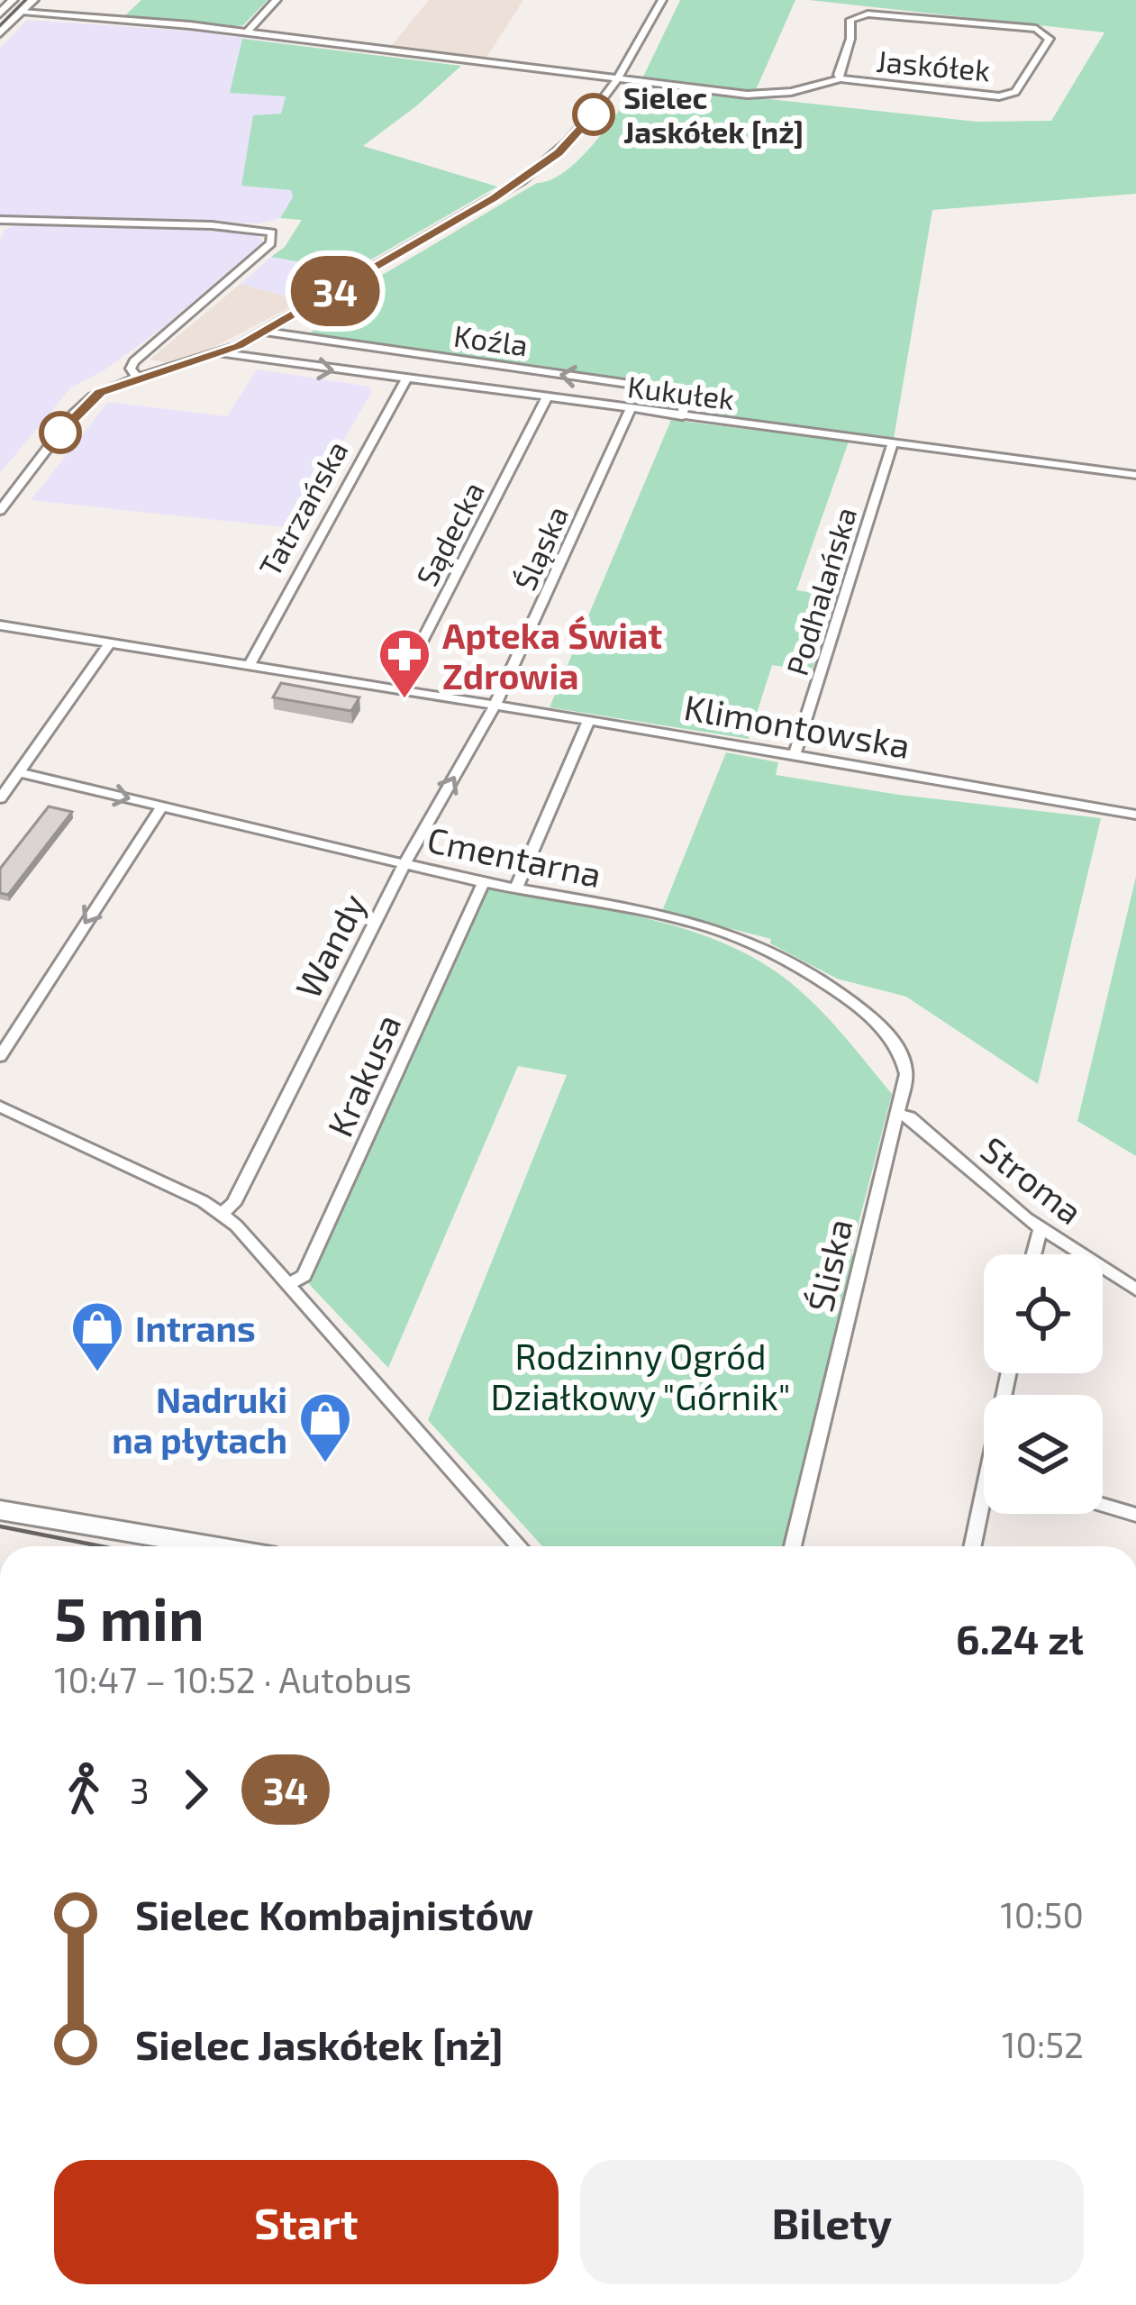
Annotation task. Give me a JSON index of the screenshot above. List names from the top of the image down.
{
  "streets": {
    "street": [
      "Jaskółek",
      "Koźla",
      "Kukułek",
      "Tatrzańska",
      "Sądecka",
      "Śląska",
      "Podhalańska",
      "Klimontowska",
      "Cmentarna",
      "Wandy",
      "Krakusa",
      "Stroma",
      "Śliska"
    ]
  },
  "crossings": [
    ["Koźla", "Kukułek"],
    ["Kukułek", "Tatrzańska"],
    ["Kukułek", "Sądecka"],
    ["Kukułek", "Śląska"],
    ["Kukułek", "Podhalańska"],
    ["Tatrzańska", "Klimontowska"],
    ["Sądecka", "Klimontowska"],
    ["Śląska", "Klimontowska"],
    ["Śląska", "Wandy"],
    ["Podhalańska", "Klimontowska"],
    ["Klimontowska", "Wandy"],
    ["Cmentarna", "Wandy"],
    ["Cmentarna", "Krakusa"],
    ["Cmentarna", "Stroma"],
    ["Cmentarna", "Śliska"],
    ["Stroma", "Śliska"]
  ],
  "one_way": ["Koźla"],
  "parks": ["Rodzinny Ogród Działkowy \"Górnik\""],
  "places": {
    "other": ["Sielec Jaskółek [nż]"],
    "pharmacy": ["Apteka Świat Zdrowia"],
    "shop": ["Intrans", "Nadruki na płytach"]
  },
  "lines": ["bus line 34"],
  "page": {
    "on_map": "34",
    "heading": ["5 min", "10:47 – 10:52 · Autobus", "6.24 zł"],
    "legs": ["3", "34"],
    "list": [
      {
        "name": "Sielec Kombajnistów",
        "value": "10:50"
      },
      {
        "name": "Sielec Jaskółek [nż]",
        "value": "10:52"
      }
    ],
    "buttons": ["Start", "Bilety"]
  }
}
